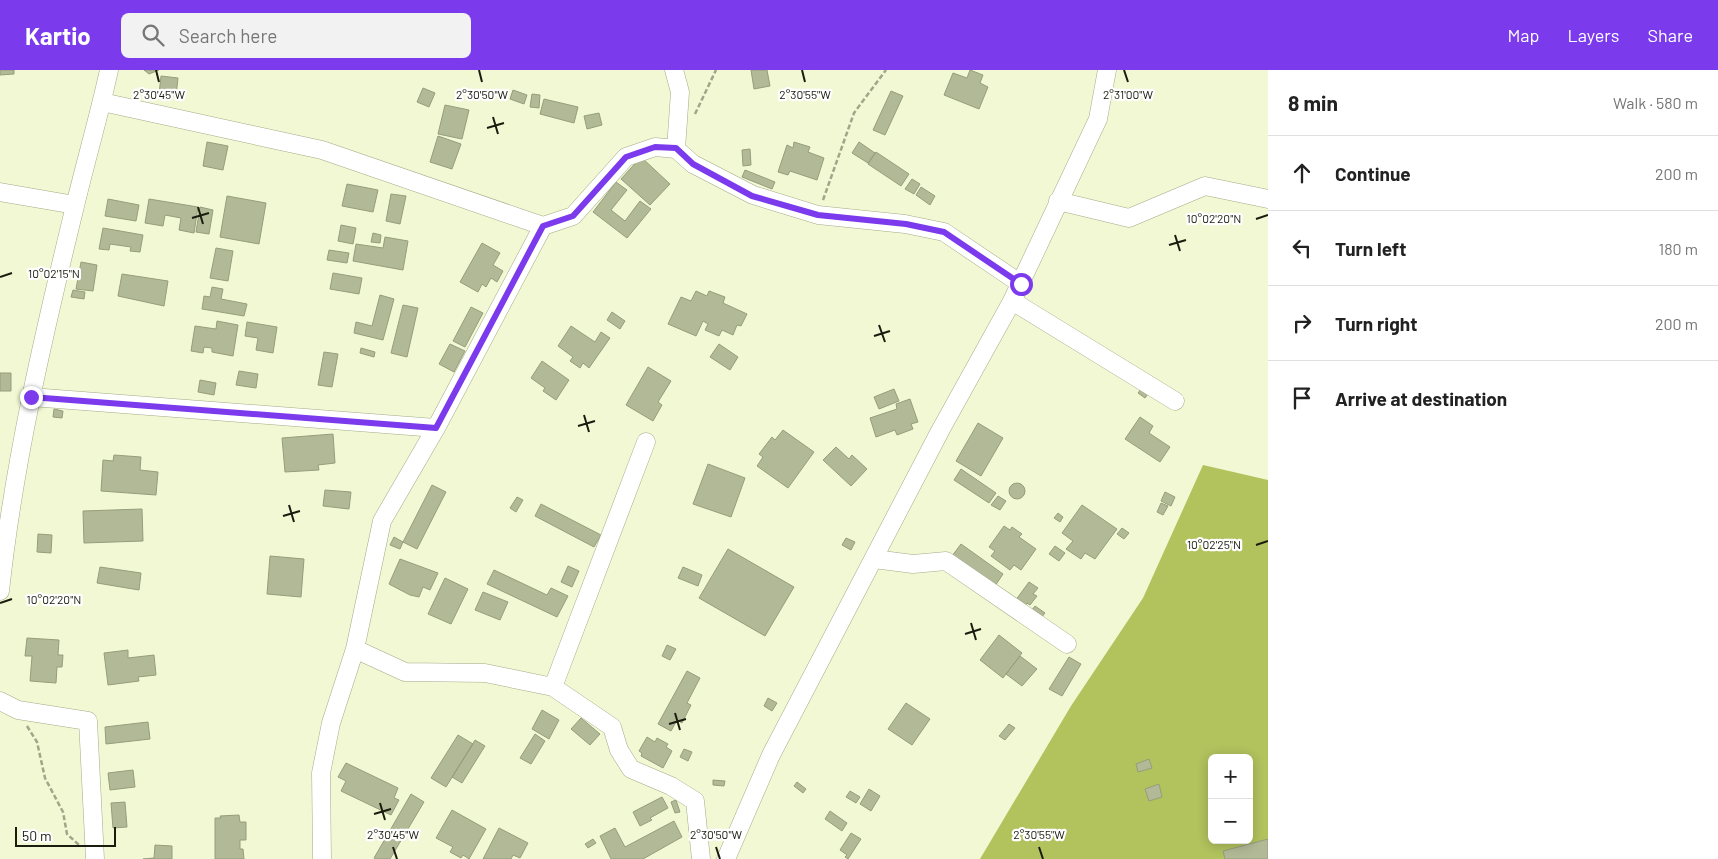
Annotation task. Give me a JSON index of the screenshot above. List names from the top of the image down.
{
  "scale_bar": "50 m",
  "page": {
    "header": "Kartio",
    "search": "Search here",
    "nav": ["Map", "Layers", "Share"],
    "heading": ["8 min", "Walk · 580 m"],
    "list": [
      ["Continue", "200 m"],
      ["Turn left", "180 m"],
      ["Turn right", "200 m"],
      "Arrive at destination"
    ],
    "map_buttons": ["+", "−"],
    "scale": "50 m"
  },
  "coordinates": [
    "2°30'45\"W",
    "2°30'50\"W",
    "2°30'55\"W",
    "2°31'00\"W",
    "10°02'20\"N",
    "10°02'15\"N",
    "10°02'25\"N"
  ]
}
